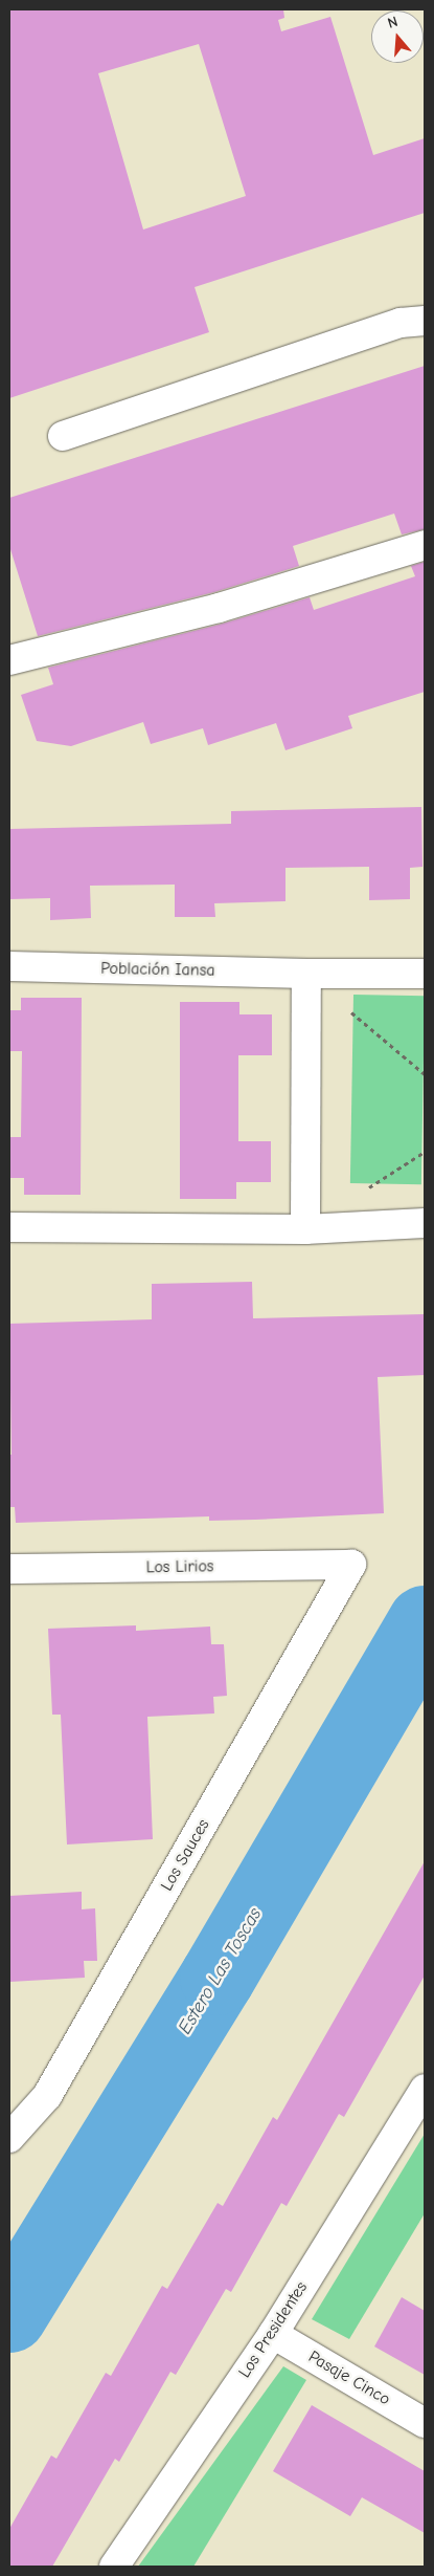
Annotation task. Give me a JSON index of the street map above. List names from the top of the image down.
{
  "streets": {
    "street": [
      "Población Iansa",
      "Los Lirios",
      "Los Sauces",
      "Los Presidentes",
      "Pasaje Cinco"
    ]
  },
  "crossings": [
    ["Los Lirios", "Los Sauces"],
    ["Los Presidentes", "Pasaje Cinco"]
  ],
  "water": ["Estero Las Toscas"],
  "north": "top"
}
